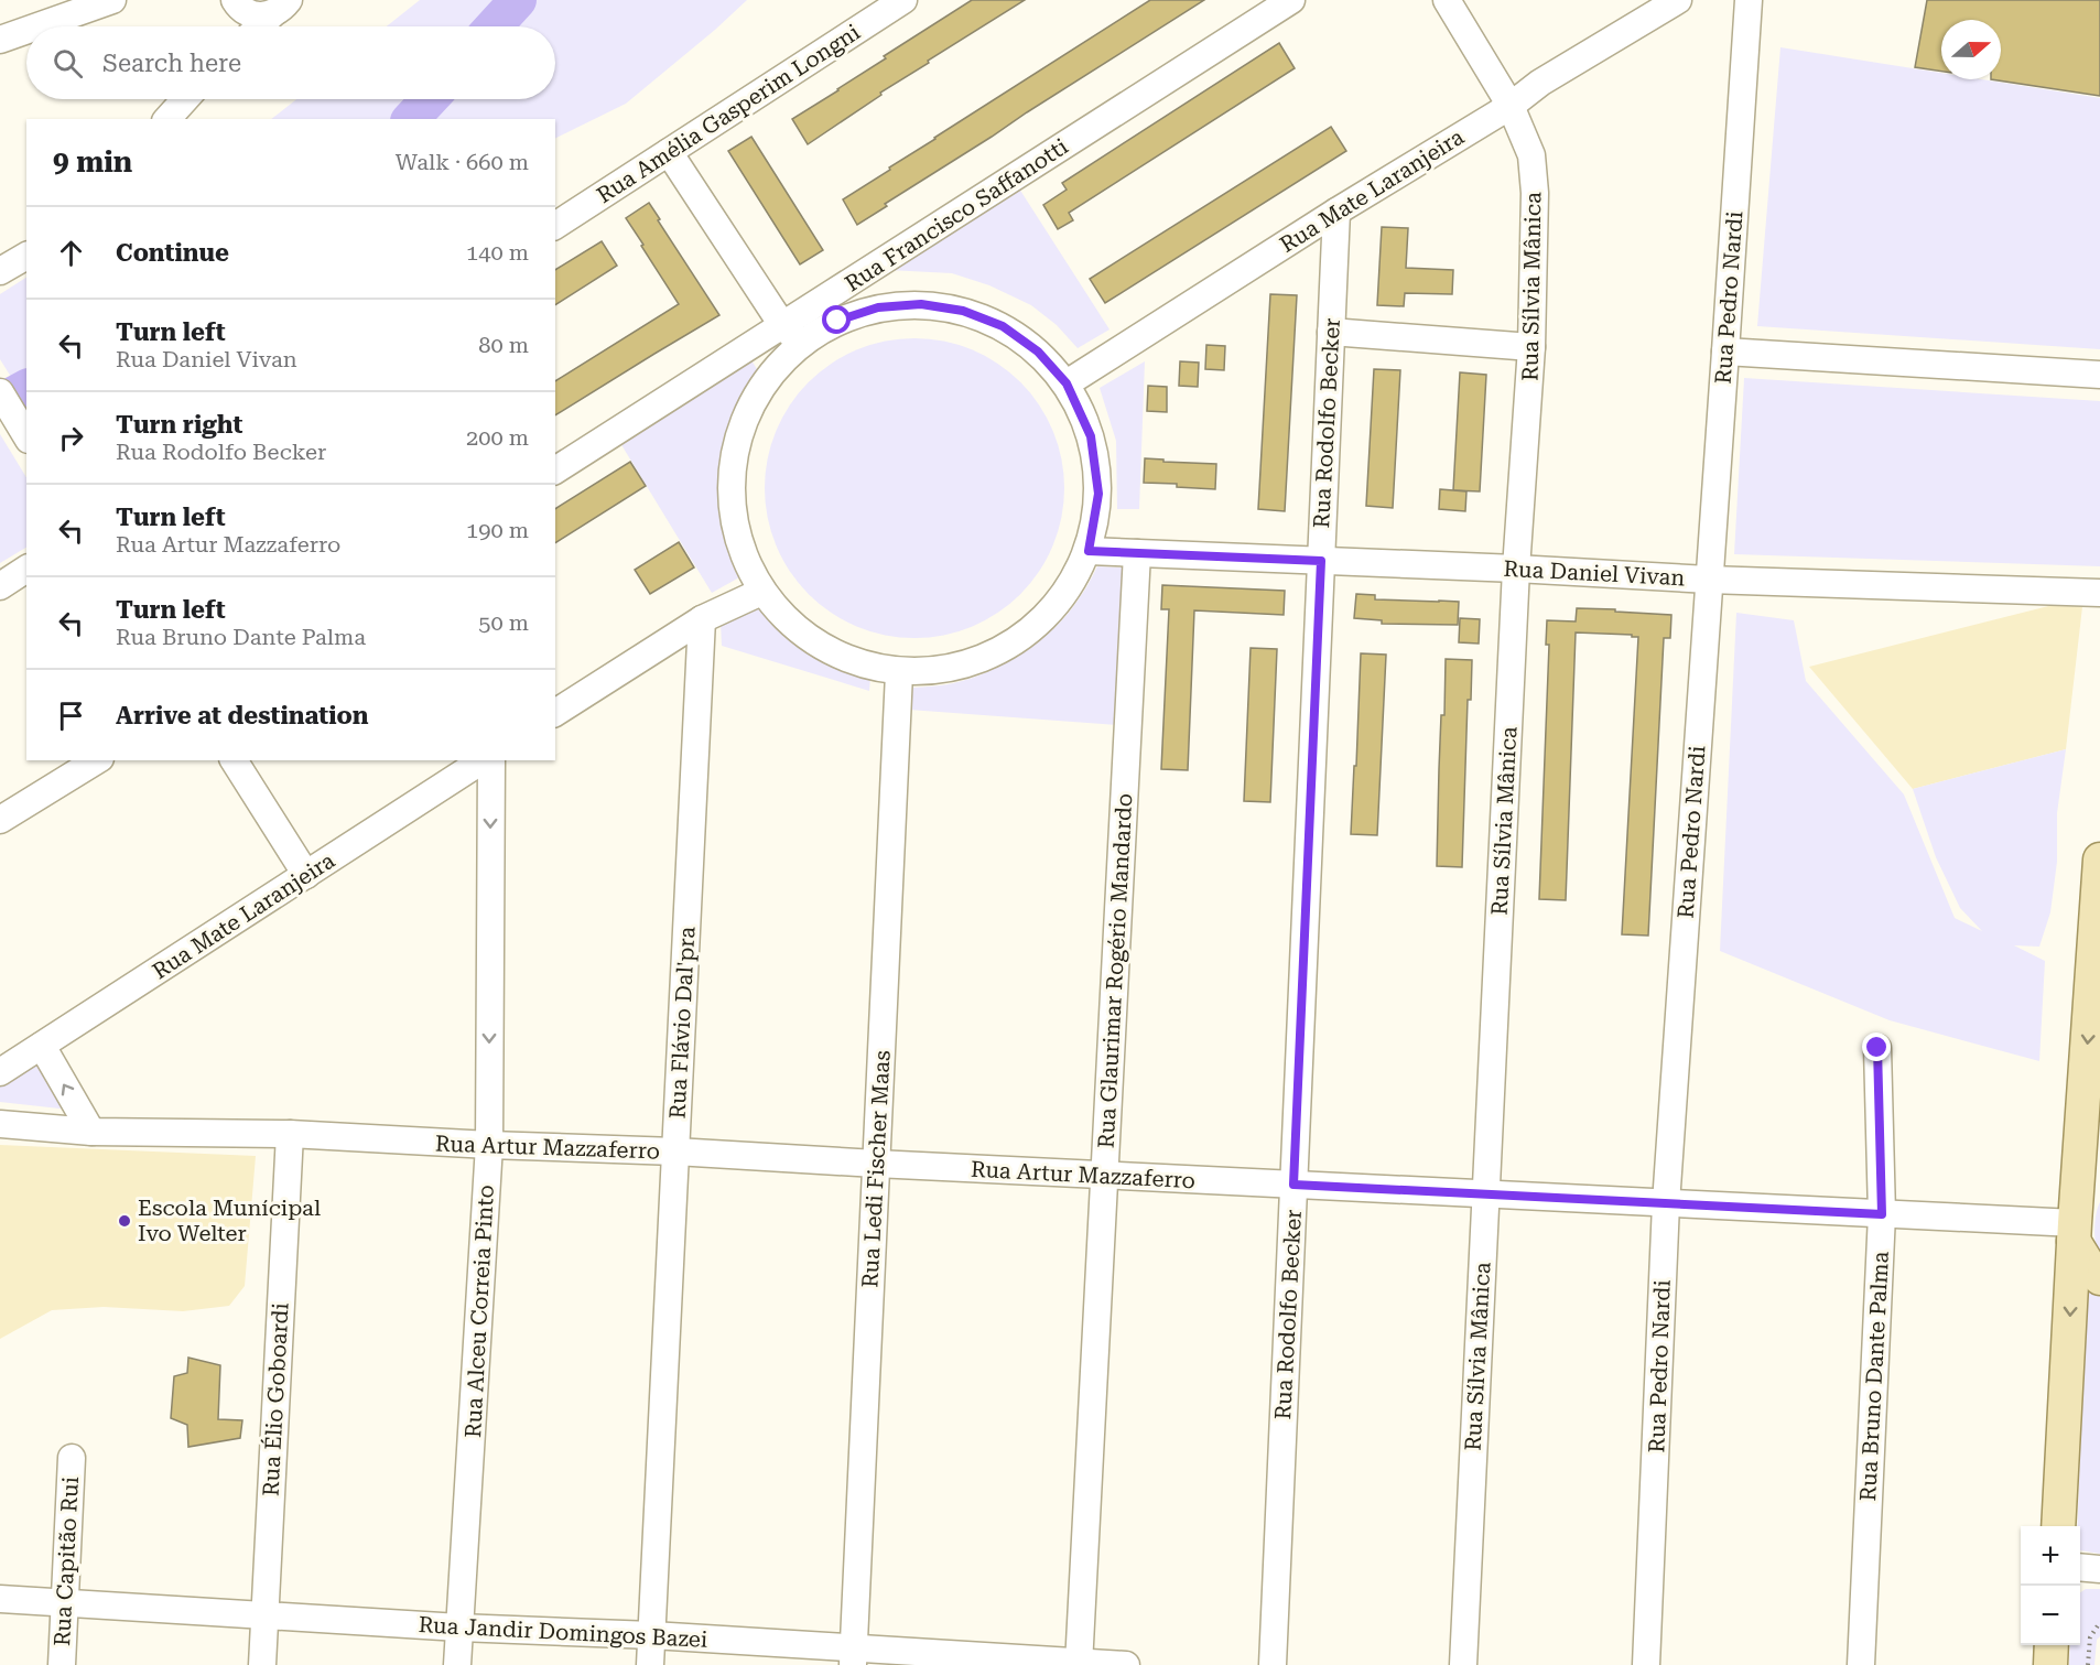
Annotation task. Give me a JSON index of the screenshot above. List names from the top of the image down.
{
  "streets": {
    "street": [
      "Rua Amélia Gasperim Longni",
      "Rua Mate Laranjeira",
      "Rua Francisco Saffanotti",
      "Rua Sílvia Mânica",
      "Rua Pedro Nardi",
      "Rua Rodolfo Becker",
      "Rua Daniel Vivan",
      "Rua Glaurimar Rogério Mandardo",
      "Rua Flávio Dal'pra",
      "Rua Artur Mazzaferro",
      "Rua Ledi Fischer Maas",
      "Rua Alceu Correia Pinto",
      "Rua Bruno Dante Palma",
      "Rua Élio Goboardi",
      "Rua Capitão Rui",
      "Rua Jandir Domingos Bazei"
    ]
  },
  "crossings": [
    ["Rua Mate Laranjeira", "Rua Sílvia Mânica"],
    ["Rua Mate Laranjeira", "Rua Rodolfo Becker"],
    ["Rua Sílvia Mânica", "Rua Daniel Vivan"],
    ["Rua Sílvia Mânica", "Rua Artur Mazzaferro"],
    ["Rua Pedro Nardi", "Rua Daniel Vivan"],
    ["Rua Pedro Nardi", "Rua Artur Mazzaferro"],
    ["Rua Rodolfo Becker", "Rua Daniel Vivan"],
    ["Rua Rodolfo Becker", "Rua Artur Mazzaferro"],
    ["Rua Daniel Vivan", "Rua Glaurimar Rogério Mandardo"],
    ["Rua Glaurimar Rogério Mandardo", "Rua Artur Mazzaferro"],
    ["Rua Glaurimar Rogério Mandardo", "Rua Jandir Domingos Bazei"],
    ["Rua Flávio Dal'pra", "Rua Artur Mazzaferro"],
    ["Rua Flávio Dal'pra", "Rua Jandir Domingos Bazei"],
    ["Rua Artur Mazzaferro", "Rua Ledi Fischer Maas"],
    ["Rua Artur Mazzaferro", "Rua Alceu Correia Pinto"],
    ["Rua Artur Mazzaferro", "Rua Bruno Dante Palma"],
    ["Rua Artur Mazzaferro", "Rua Élio Goboardi"],
    ["Rua Ledi Fischer Maas", "Rua Jandir Domingos Bazei"],
    ["Rua Alceu Correia Pinto", "Rua Jandir Domingos Bazei"],
    ["Rua Élio Goboardi", "Rua Jandir Domingos Bazei"],
    ["Rua Capitão Rui", "Rua Jandir Domingos Bazei"]
  ],
  "one_way": ["Rua Alceu Correia Pinto"],
  "places": ["Escola Munícipal Ivo Welter"],
  "north": "right",
  "page": {
    "search": "Search here",
    "heading": ["9 min", "Walk · 660 m"],
    "list": [
      ["Continue", "140 m"],
      ["Turn left", "Rua Daniel Vivan", "80 m"],
      ["Turn right", "Rua Rodolfo Becker", "200 m"],
      ["Turn left", "Rua Artur Mazzaferro", "190 m"],
      ["Turn left", "Rua Bruno Dante Palma", "50 m"],
      "Arrive at destination"
    ],
    "map_buttons": ["+", "−"]
  }
}
